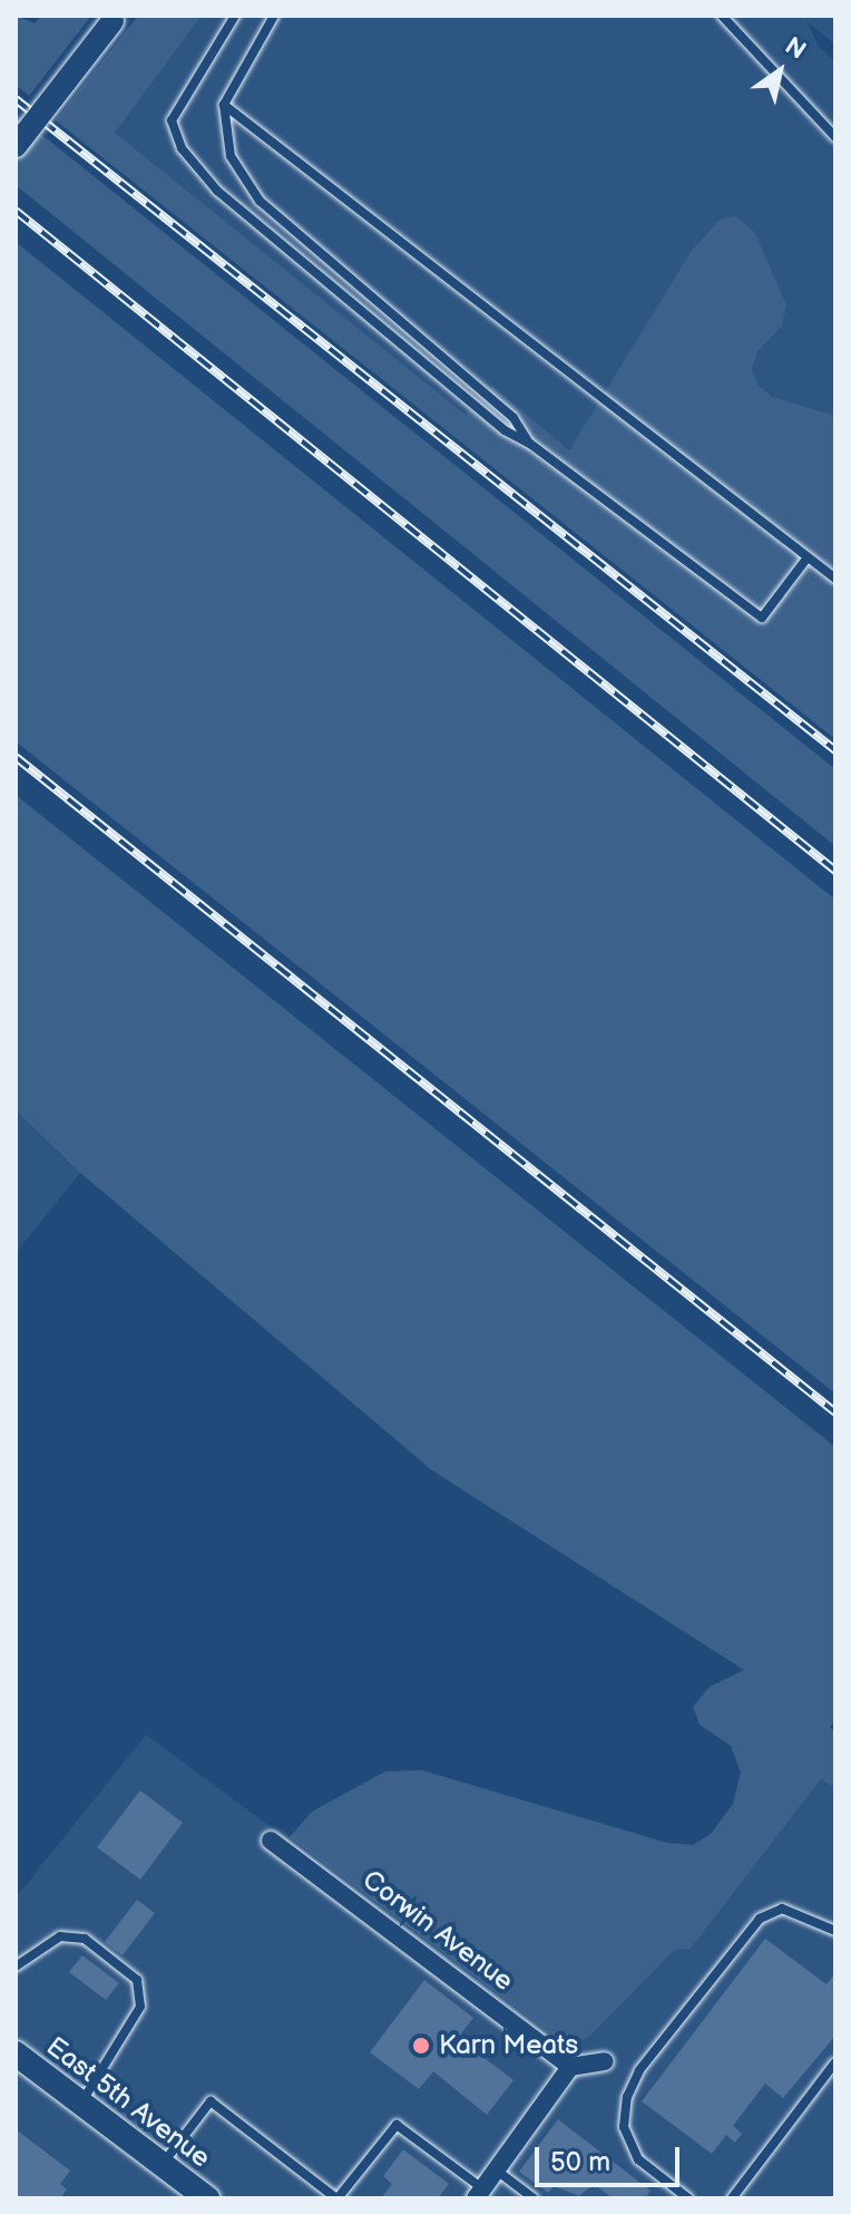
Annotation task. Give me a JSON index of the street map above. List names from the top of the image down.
{
  "streets": {
    "main road": ["East 5th Avenue"],
    "street": ["Corwin Avenue"]
  },
  "places": ["Karn Meats"],
  "scale_bar": "50 m",
  "north": "top right"
}
